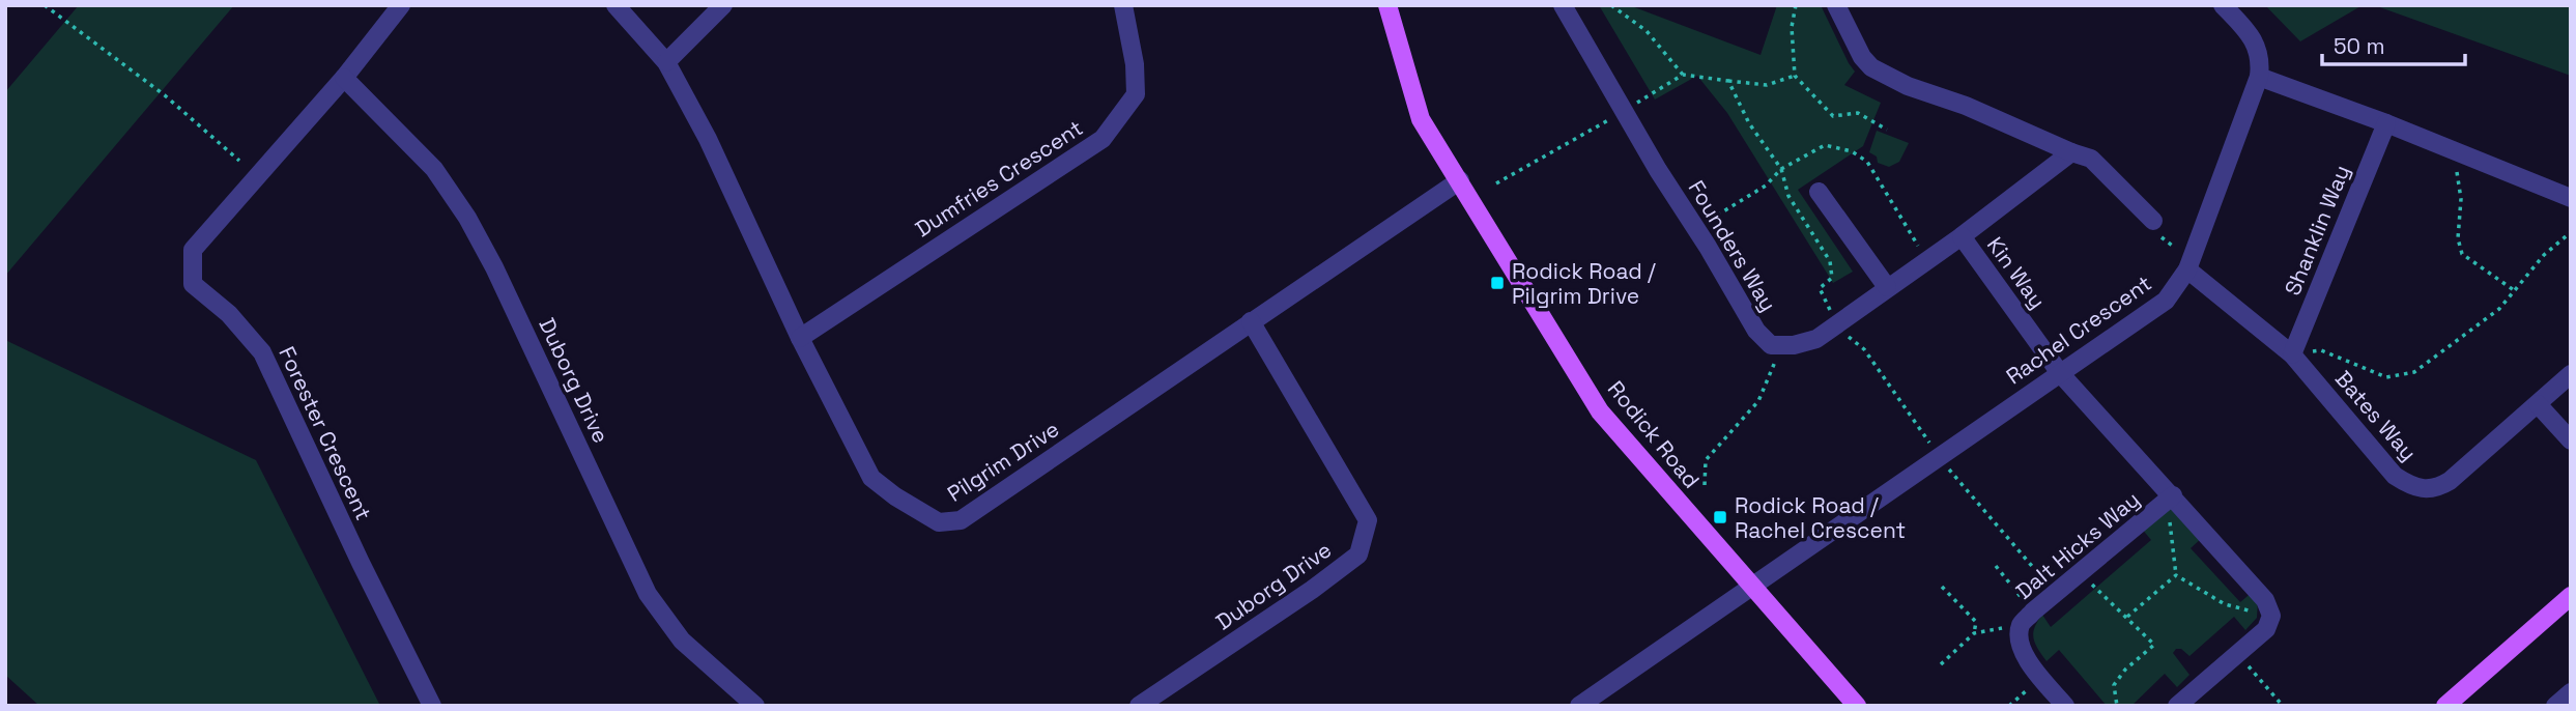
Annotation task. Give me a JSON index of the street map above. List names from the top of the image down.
{
  "streets": {
    "main road": ["Rodick Road"],
    "street": [
      "Dumfries Crescent",
      "Shanklin Way",
      "Founders Way",
      "Kin Way",
      "Rachel Crescent",
      "Duborg Drive",
      "Bates Way",
      "Forester Crescent",
      "Pilgrim Drive",
      "Dalt Hicks Way"
    ]
  },
  "crossings": [
    ["Dumfries Crescent", "Pilgrim Drive"],
    ["Shanklin Way", "Bates Way"],
    ["Kin Way", "Rachel Crescent"],
    ["Kin Way", "Dalt Hicks Way"],
    ["Rachel Crescent", "Bates Way"],
    ["Rachel Crescent", "Rodick Road"],
    ["Rachel Crescent", "Dalt Hicks Way"],
    ["Duborg Drive", "Forester Crescent"],
    ["Duborg Drive", "Pilgrim Drive"],
    ["Rodick Road", "Pilgrim Drive"]
  ],
  "places": {
    "transit": ["Rodick Road / Pilgrim Drive", "Rodick Road / Rachel Crescent"]
  },
  "scale_bar": "50 m"
}
